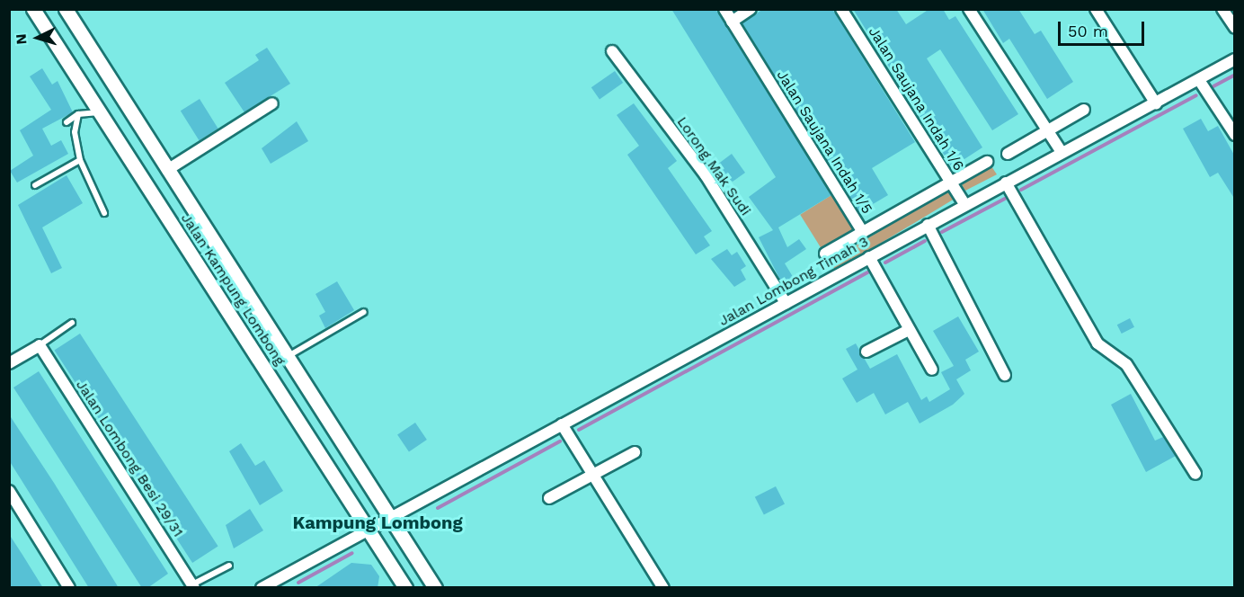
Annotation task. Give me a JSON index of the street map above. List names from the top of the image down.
{
  "streets": {
    "street": [
      "Jalan Saujana Indah 1/6",
      "Jalan Saujana Indah 1/5",
      "Lorong Mak Sudi",
      "Jalan Lombong Timah 3",
      "Jalan Kampung Lombong",
      "Jalan Lombong Besi 29/31"
    ]
  },
  "crossings": [
    ["Jalan Saujana Indah 1/6", "Jalan Saujana Indah 1/5"],
    ["Jalan Saujana Indah 1/6", "Jalan Lombong Timah 3"],
    ["Lorong Mak Sudi", "Jalan Lombong Timah 3"],
    ["Jalan Lombong Timah 3", "Jalan Kampung Lombong"]
  ],
  "districts": ["Kampung Lombong"],
  "scale_bar": "50 m",
  "north": "left"
}
